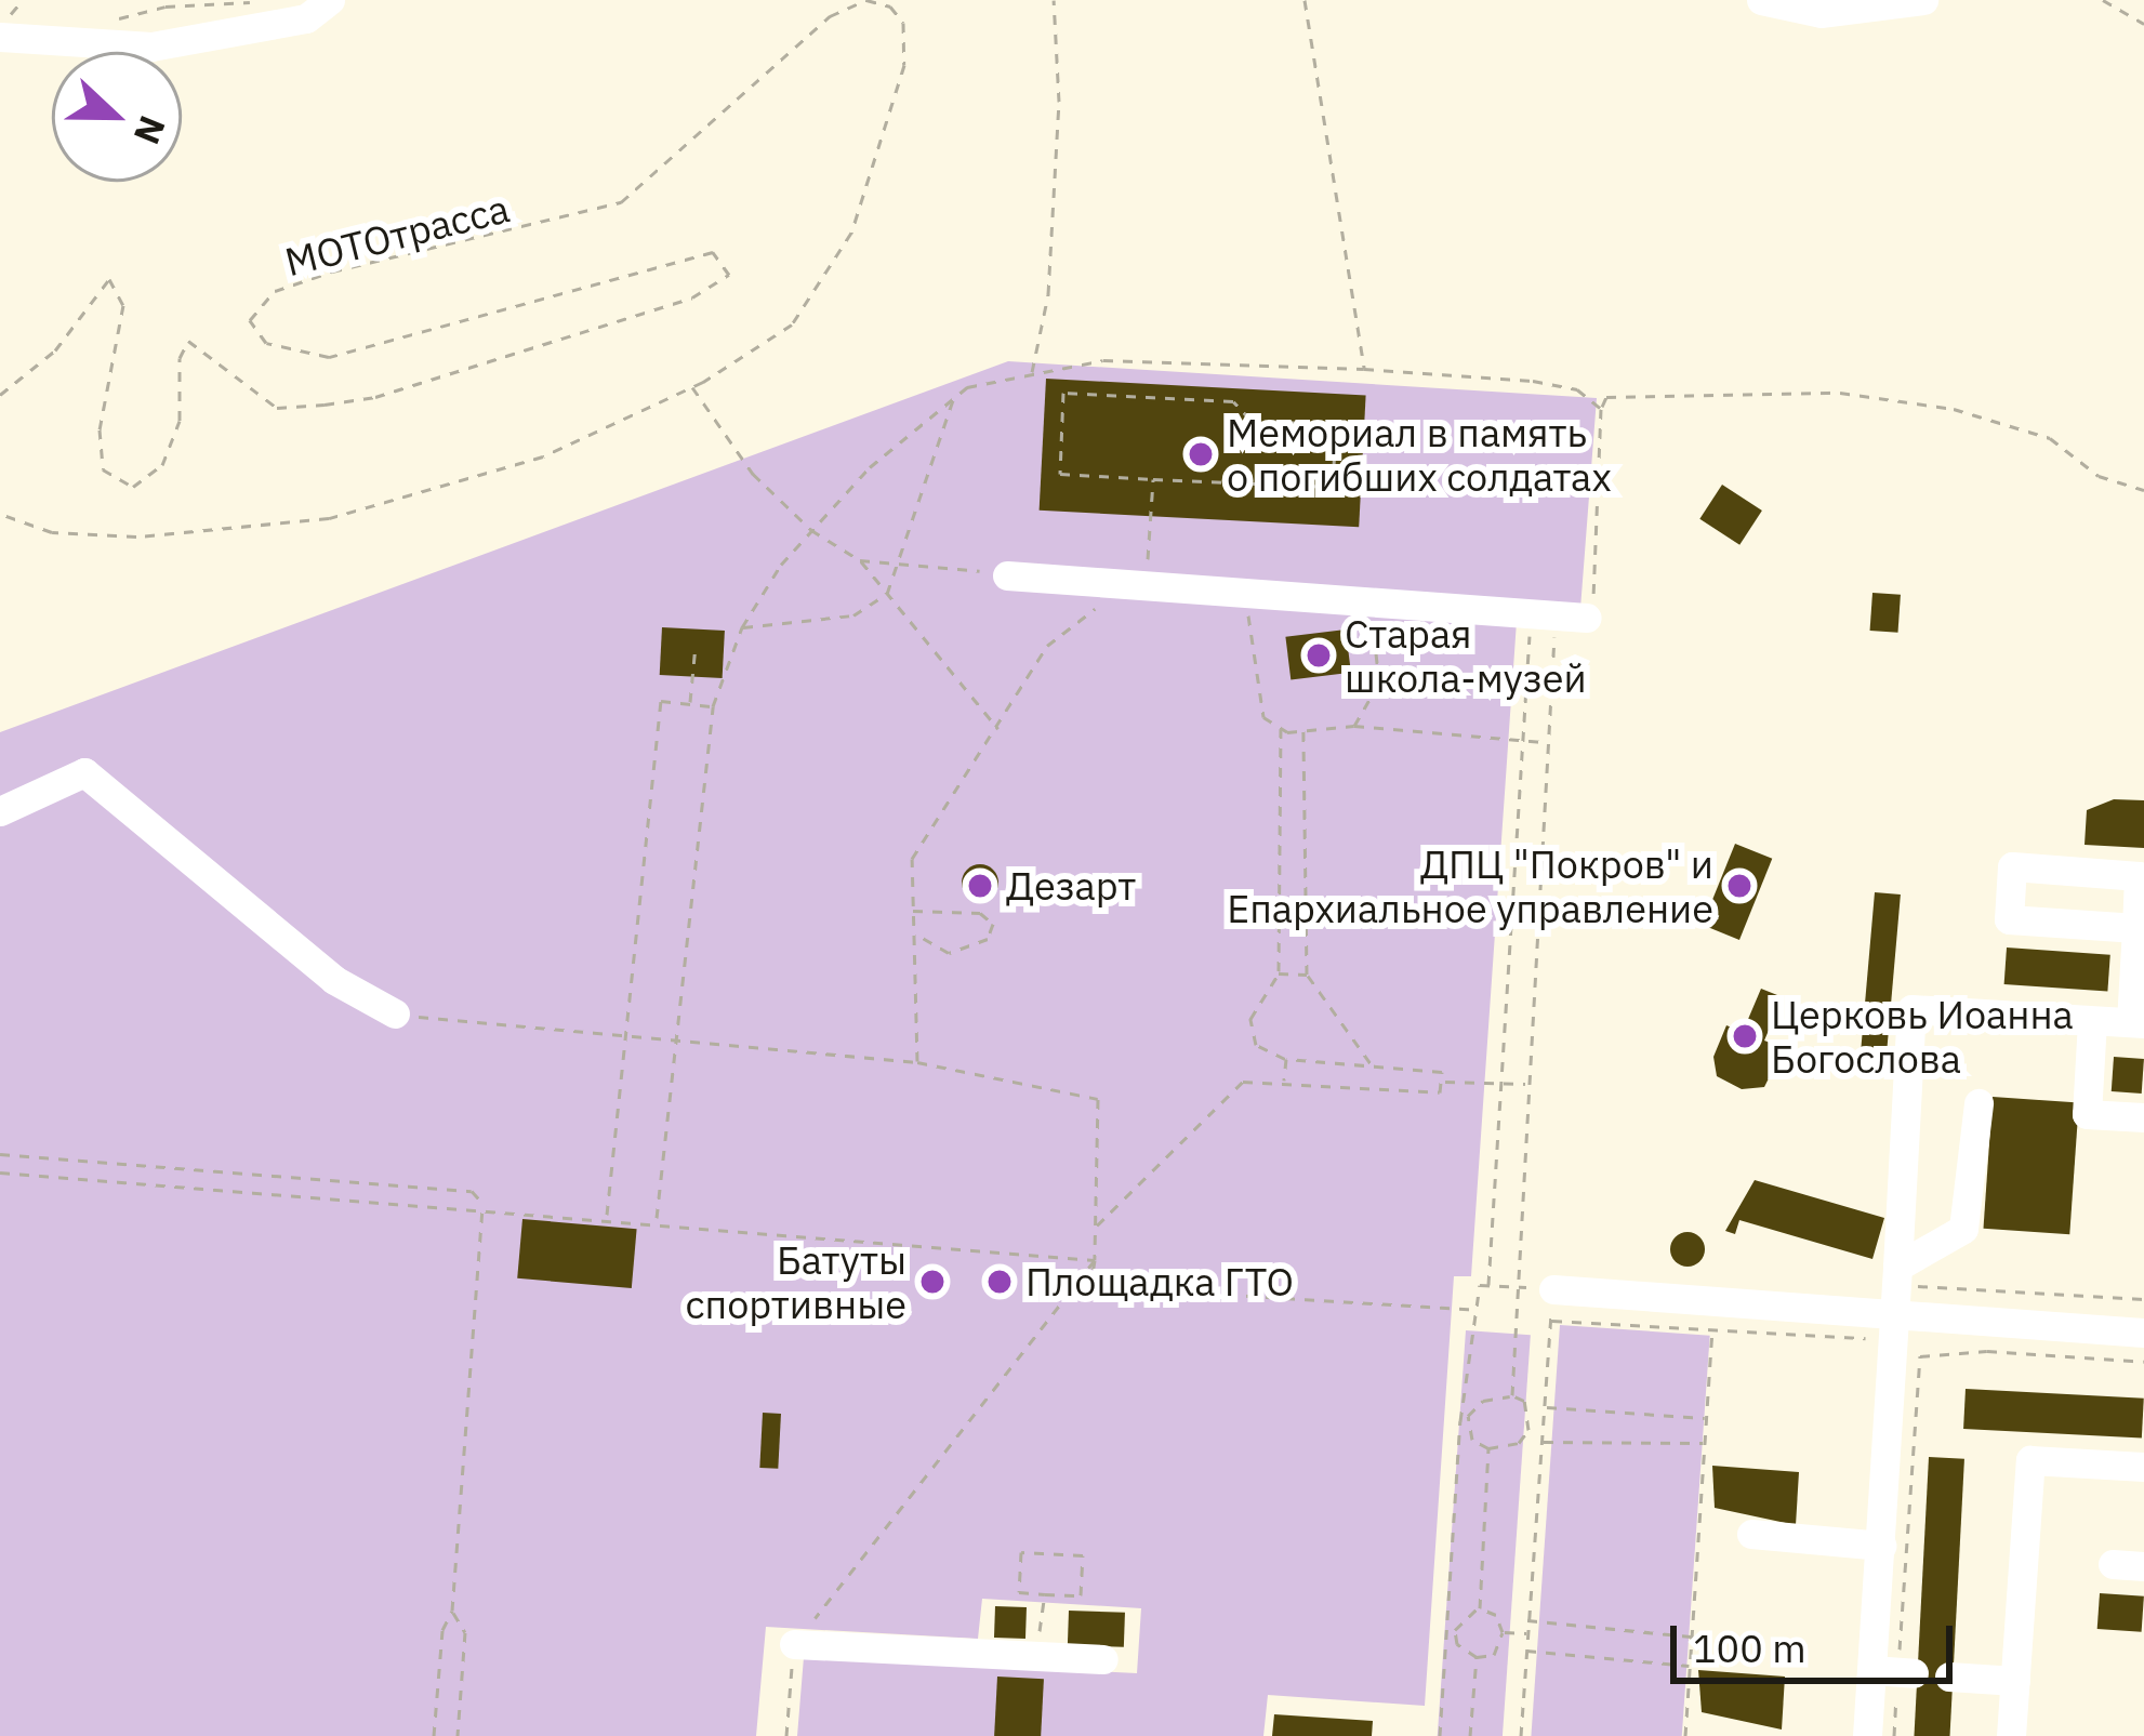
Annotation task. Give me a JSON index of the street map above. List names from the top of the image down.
{
  "streets": {
    "path": ["МОТОтрасса"]
  },
  "places": [
    "Мемориал в память о погибших солдатах",
    "Старая школа-музей",
    "Дезарт",
    "ДПЦ \"Покров\" и Епархиальное управление",
    "Церковь Иоанна Богослова",
    "Батуты спортивные",
    "Площадка ГТО"
  ],
  "scale_bar": "100 m",
  "north": "right"
}
